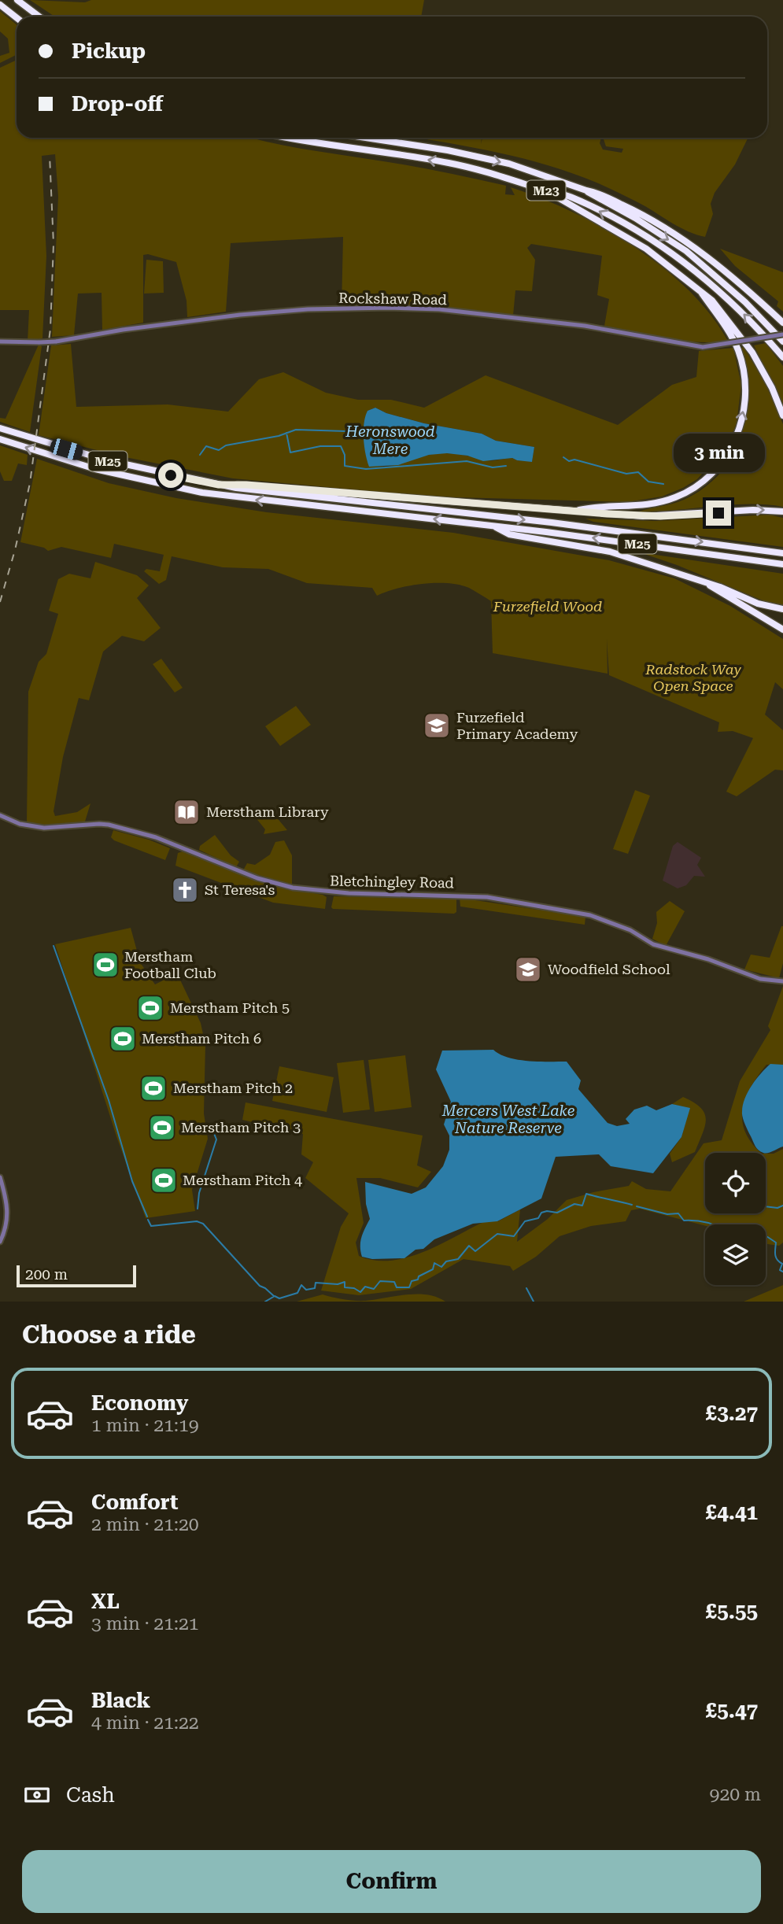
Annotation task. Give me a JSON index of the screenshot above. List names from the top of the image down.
{
  "streets": {
    "highway": ["M23", "M25"],
    "street": ["Rockshaw Road", "Bletchingley Road"]
  },
  "water": ["Heronswood Mere", "Mercers West Lake Nature Reserve"],
  "parks": ["Furzefield Wood", "Radstock Way Open Space"],
  "places": {
    "school or university": ["Furzefield Primary Academy", "Woodfield School"],
    "library": ["Merstham Library"],
    "church": ["St Teresa's"],
    "sports": [
      "Merstham Football Club",
      "Merstham Pitch 5",
      "Merstham Pitch 6",
      "Merstham Pitch 2",
      "Merstham Pitch 3",
      "Merstham Pitch 4"
    ]
  },
  "scale_bar": "200 m",
  "page": {
    "banner": ["Pickup", "Drop-off"],
    "bubble": "3 min",
    "scale": "200 m",
    "heading": "Choose a ride",
    "list": [
      {
        "name": "Economy",
        "note": "1 min · 21:19",
        "value": "£3.27"
      },
      {
        "name": "Comfort",
        "note": "2 min · 21:20",
        "value": "£4.41"
      },
      {
        "name": "XL",
        "note": "3 min · 21:21",
        "value": "£5.55"
      },
      {
        "name": "Black",
        "note": "4 min · 21:22",
        "value": "£5.47"
      }
    ],
    "pay": ["Cash", "920 m"],
    "buttons": "Confirm"
  }
}
